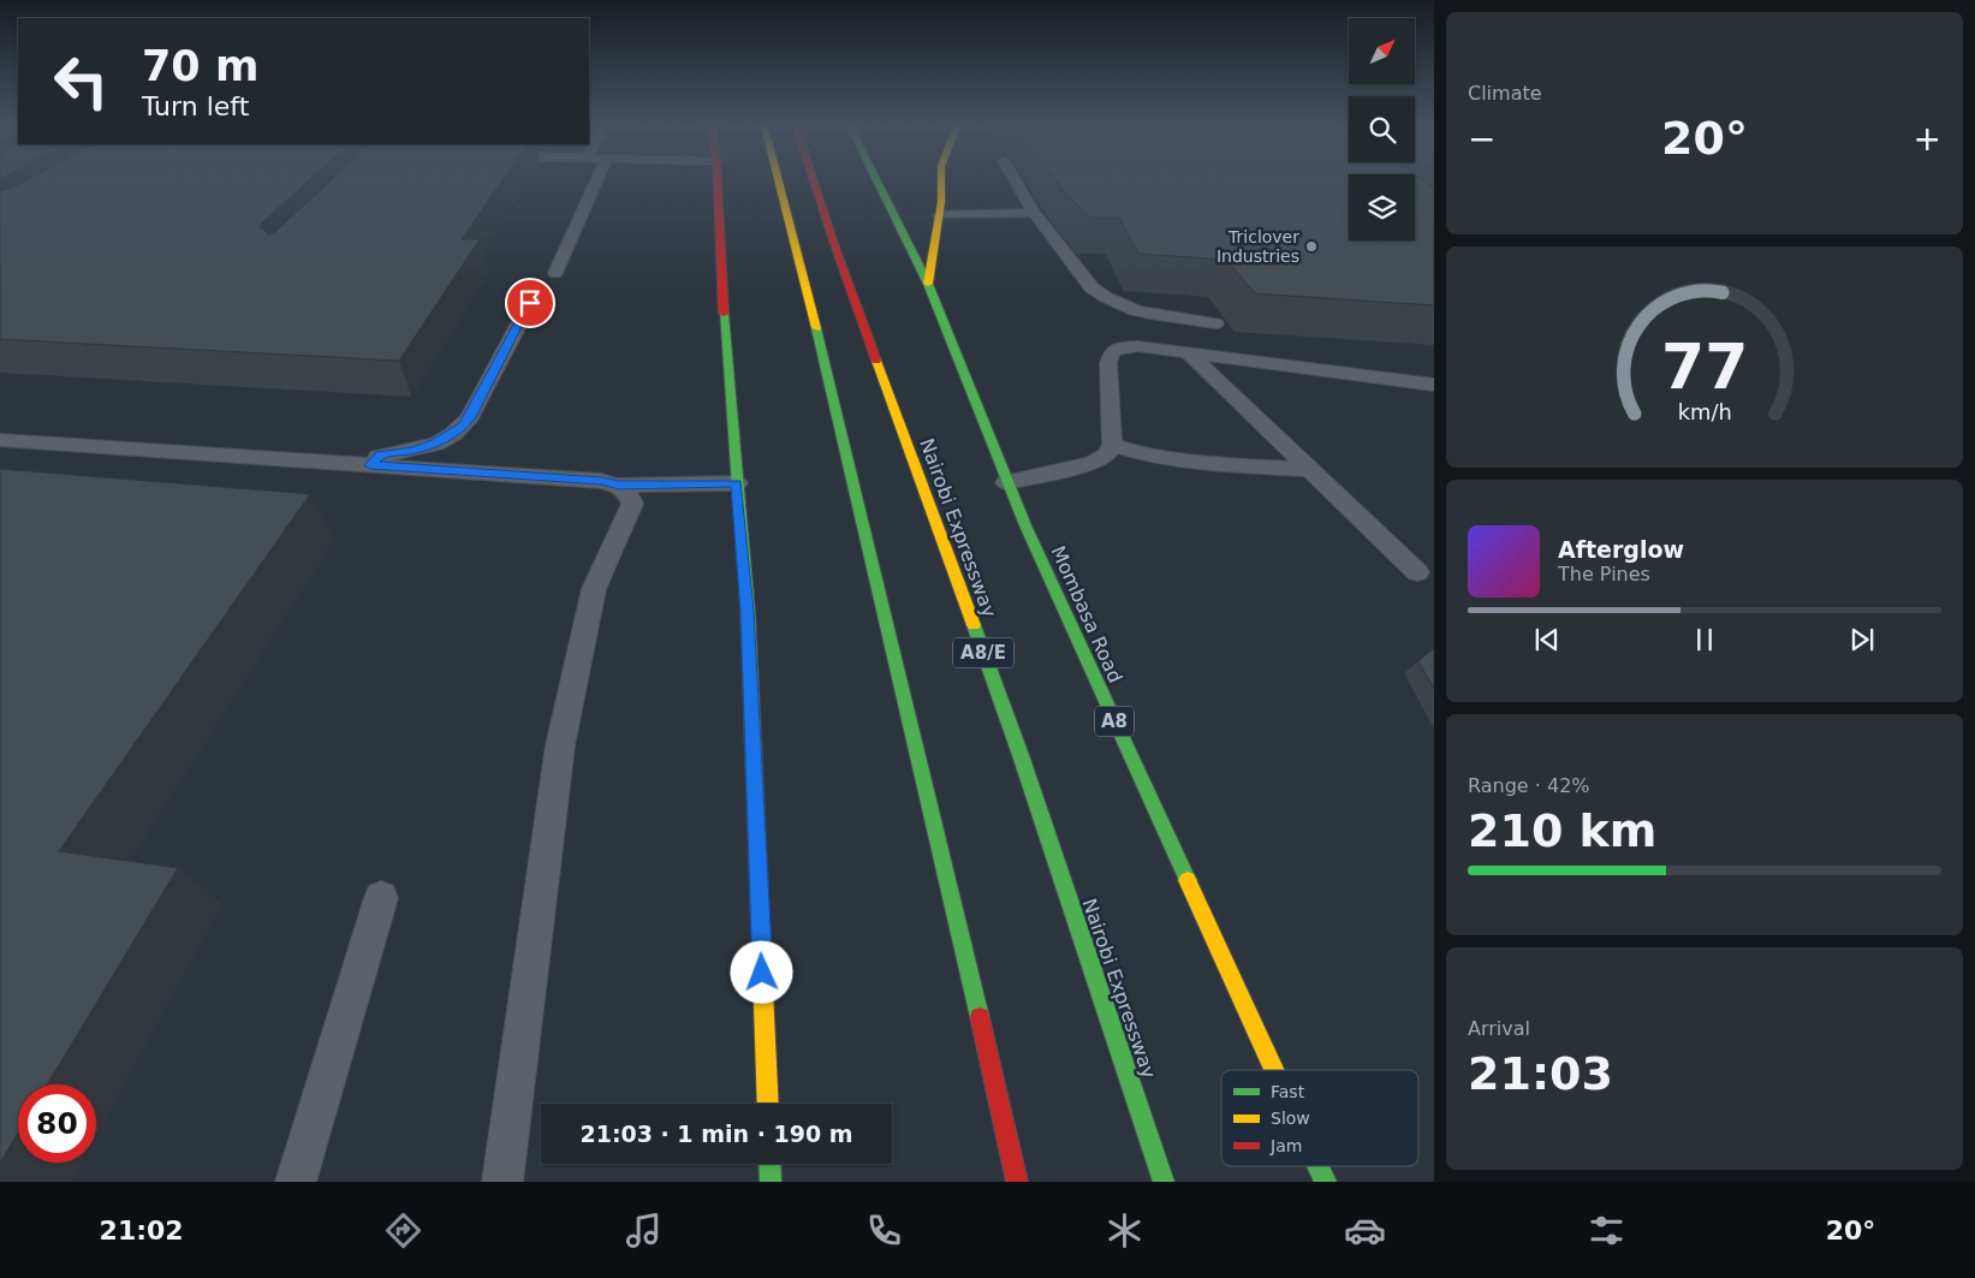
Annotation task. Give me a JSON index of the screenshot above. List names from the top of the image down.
{
  "streets": {
    "highway": [
      "Nairobi Expressway",
      "Mombasa Road",
      "A8/E",
      "A8"
    ]
  },
  "places": ["Triclover Industries"],
  "legend": ["Fast", "Slow", "Jam"],
  "north": "top right",
  "page": {
    "tile": [
      "Climate",
      ["Range · 42%", "210 km"],
      ["Arrival", "21:03"]
    ],
    "turn": ["70 m", "Turn left"],
    "heat": ["−", "20°", "+"],
    "song": ["Afterglow", "The Pines"],
    "limit": "80",
    "trip": "21:03 · 1 min · 190 m",
    "tabs": ["21:02", "20°"],
    "gauge": ["77", "km/h"]
  }
}
